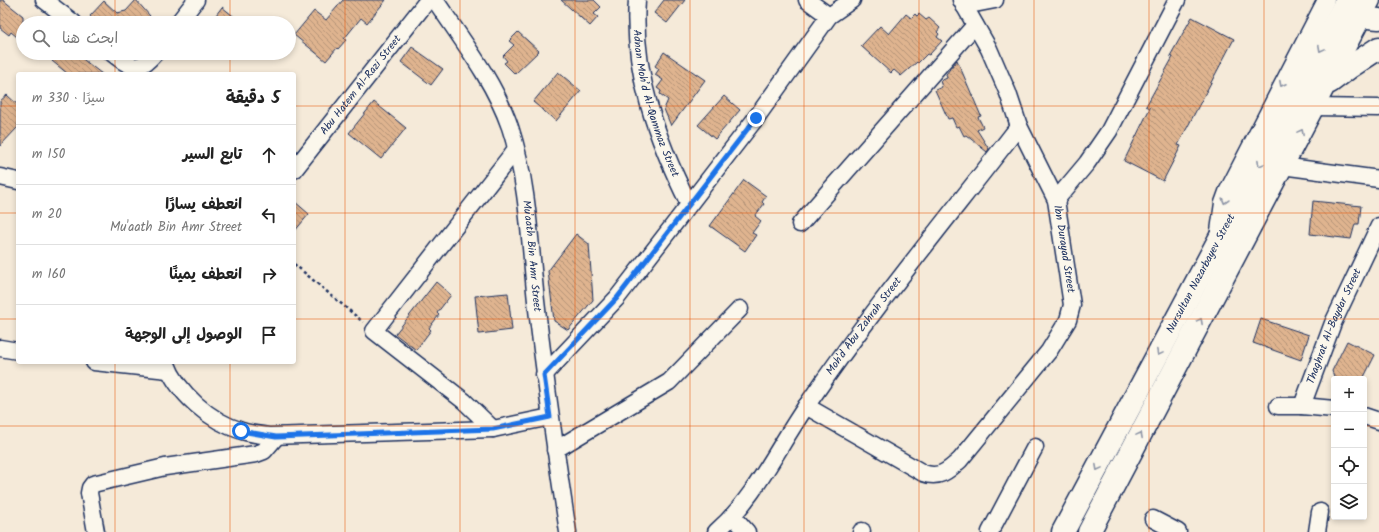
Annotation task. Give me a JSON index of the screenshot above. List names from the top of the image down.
{
  "streets": {
    "main road": ["Nursultan Nazarbayev Street"],
    "street": [
      "Abu Hatem Al-Razi Street",
      "Adnan Moh’d Al-Qammaz Street",
      "Ibn Durayad Street",
      "Mu'aath Bin Amr Street",
      "Thaghrat Al-Baydar Street",
      "Moh'd Abu Zahrah Street"
    ]
  },
  "crossings": [
    ["Ibn Durayad Street", "Moh'd Abu Zahrah Street"]
  ],
  "page": {
    "search": "ابحث هنا",
    "heading": ["5 دقيقة", "سيرًا · 330 m"],
    "list": [
      ["تابع السير", "150 m"],
      ["انعطف يسارًا", "Mu'aath Bin Amr Street", "20 m"],
      ["انعطف يمينًا", "160 m"],
      "الوصول إلى الوجهة"
    ],
    "map_buttons": ["+", "−"]
  }
}
